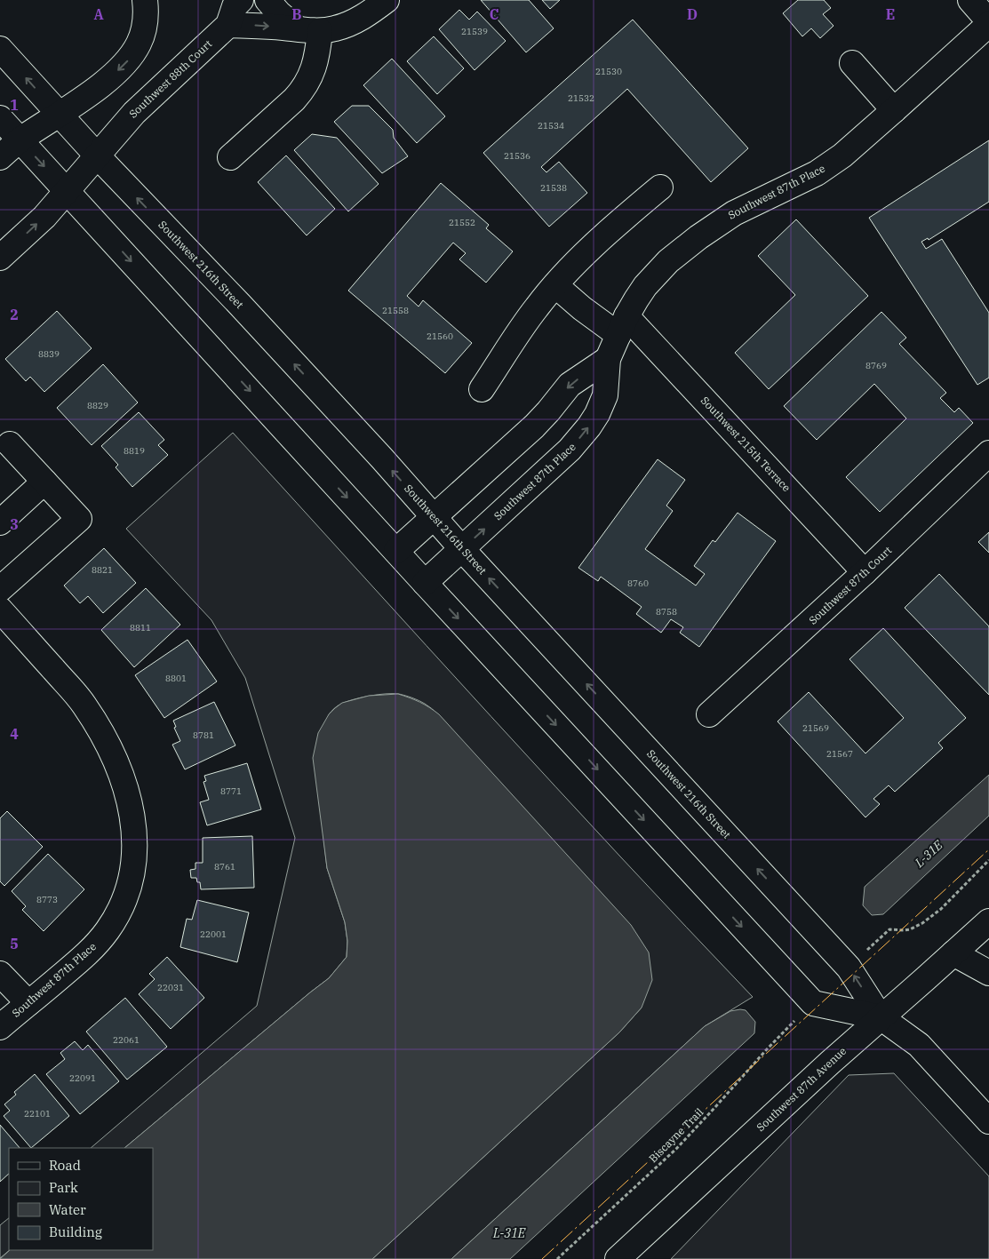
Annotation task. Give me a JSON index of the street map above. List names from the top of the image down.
{
  "streets": {
    "street": [
      "Southwest 88th Court",
      "Southwest 87th Place",
      "Southwest 216th Street",
      "Southwest 215th Terrace",
      "Southwest 87th Court",
      "Southwest 87th Avenue"
    ],
    "path": ["Biscayne Trail"]
  },
  "crossings": [
    ["Southwest 88th Court", "Southwest 216th Street"],
    ["Southwest 87th Place", "Southwest 216th Street"],
    ["Southwest 87th Place", "Southwest 215th Terrace"],
    ["Southwest 216th Street", "Southwest 87th Avenue"],
    ["Southwest 215th Terrace", "Southwest 87th Court"]
  ],
  "water": ["L-31E"],
  "house_numbers": [
    "21539",
    "21530",
    "21532",
    "21534",
    "21536",
    "21538",
    "21552",
    "21558",
    "21560",
    "8839",
    "8769",
    "8829",
    "8819",
    "8821",
    "8760",
    "8758",
    "8811",
    "8801",
    "21569",
    "8781",
    "21567",
    "8771",
    "8761",
    "8773",
    "22001",
    "22031",
    "22061",
    "22091",
    "22101"
  ],
  "legend": [
    "Road",
    "Park",
    "Water",
    "Building"
  ],
  "grid": {
    "columns": [
      "A",
      "B",
      "C",
      "D",
      "E"
    ],
    "rows": [
      "1",
      "2",
      "3",
      "4",
      "5"
    ]
  }
}
